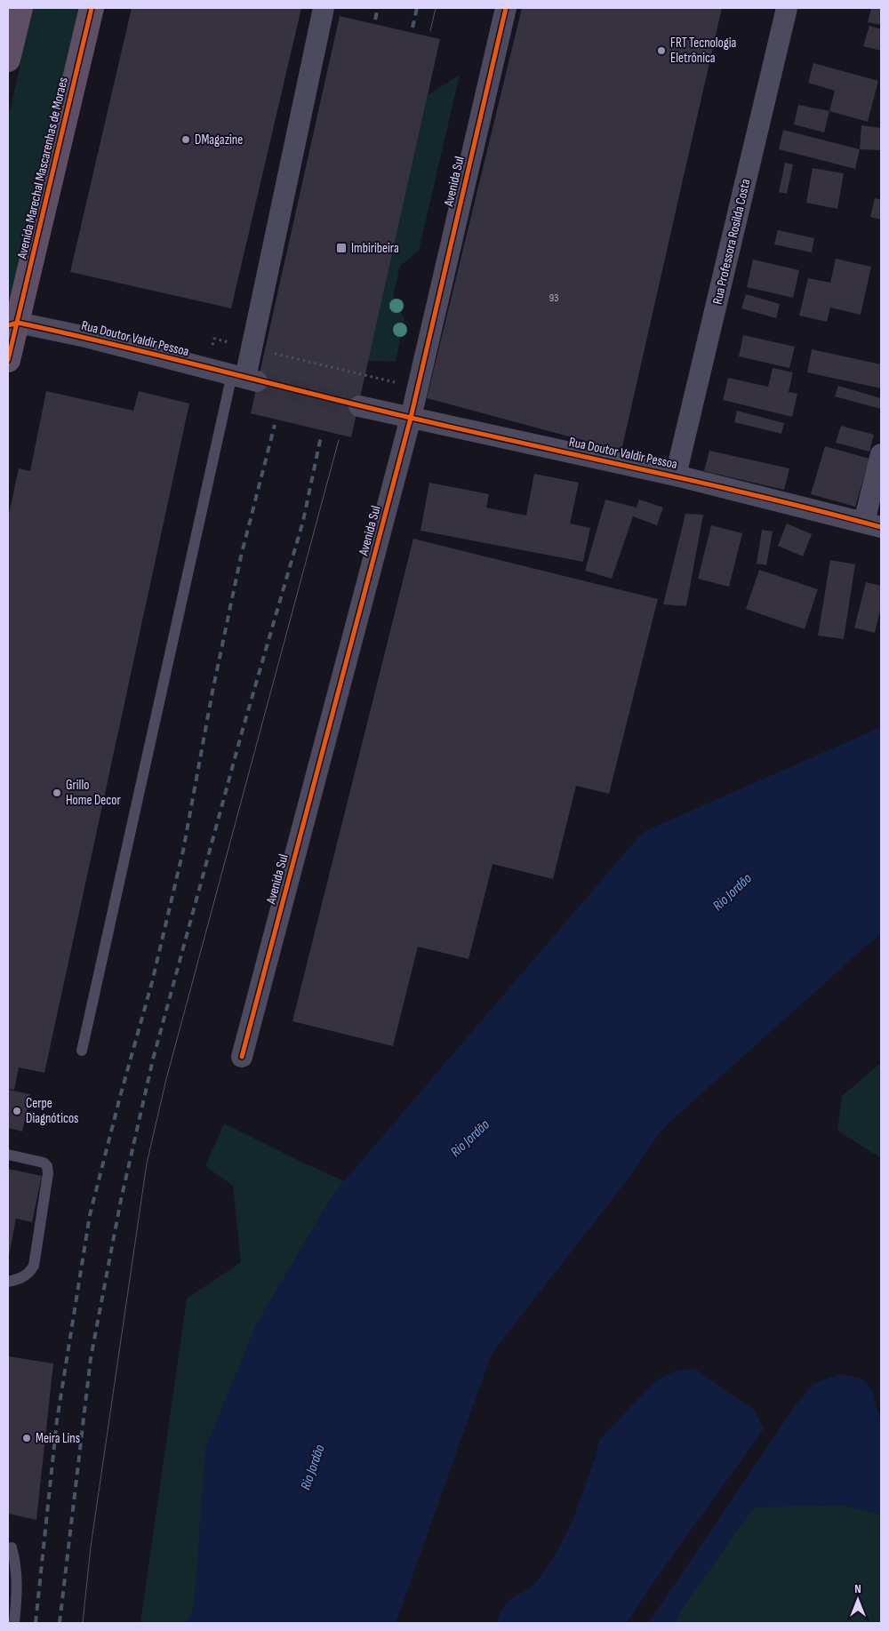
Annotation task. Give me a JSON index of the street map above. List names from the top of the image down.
{
  "streets": {
    "highway": ["Avenida Marechal Mascarenhas de Moraes"],
    "street": ["Avenida Sul", "Rua Professora Rosilda Costa", "Rua Doutor Valdir Pessoa"]
  },
  "crossings": [
    ["Avenida Marechal Mascarenhas de Moraes", "Rua Doutor Valdir Pessoa"],
    ["Avenida Sul", "Rua Doutor Valdir Pessoa"],
    ["Rua Professora Rosilda Costa", "Rua Doutor Valdir Pessoa"]
  ],
  "water": ["Rio Jordão"],
  "places": {
    "other": [
      "FRT Tecnologia Eletrônica",
      "DMagazine",
      "Grillo Home Decor",
      "Cerpe Diagnóticos",
      "Meira Lins"
    ],
    "transit": ["Imbiribeira"]
  },
  "house_numbers": ["93"],
  "north": "top"
}
